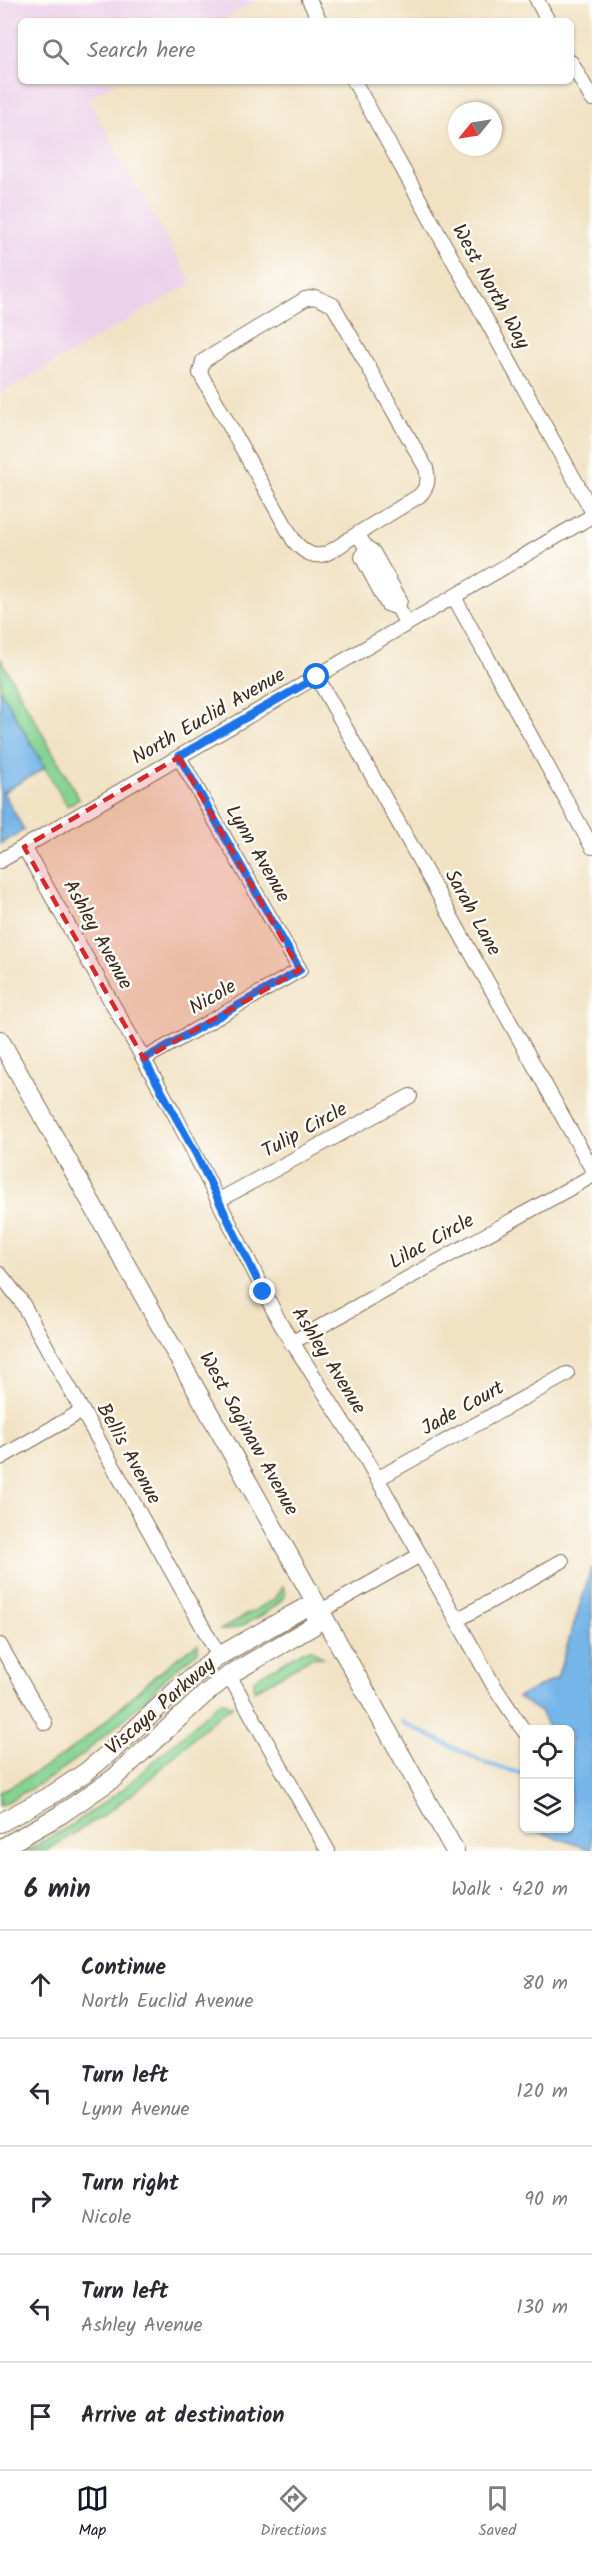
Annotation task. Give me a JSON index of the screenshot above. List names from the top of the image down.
{
  "streets": {
    "street": [
      "West North Way",
      "North Euclid Avenue",
      "Lynn Avenue",
      "Sarah Lane",
      "Ashley Avenue",
      "Nicole",
      "Tulip Circle",
      "Lilac Circle",
      "Jade Court",
      "West Saginaw Avenue",
      "Bellis Avenue",
      "Viscaya Parkway"
    ]
  },
  "crossings": [
    ["North Euclid Avenue", "Lynn Avenue"],
    ["North Euclid Avenue", "Sarah Lane"],
    ["North Euclid Avenue", "Ashley Avenue"],
    ["Lynn Avenue", "Nicole"],
    ["Ashley Avenue", "Nicole"],
    ["Ashley Avenue", "Tulip Circle"],
    ["Ashley Avenue", "Lilac Circle"],
    ["Ashley Avenue", "Jade Court"],
    ["West Saginaw Avenue", "Viscaya Parkway"],
    ["Bellis Avenue", "Viscaya Parkway"]
  ],
  "north": "bottom left",
  "page": {
    "search": "Search here",
    "heading": ["6 min", "Walk · 420 m"],
    "list": [
      ["Continue", "North Euclid Avenue", "80 m"],
      ["Turn left", "Lynn Avenue", "120 m"],
      ["Turn right", "Nicole", "90 m"],
      ["Turn left", "Ashley Avenue", "130 m"],
      "Arrive at destination"
    ],
    "nav": ["Map", "Directions", "Saved"]
  }
}
